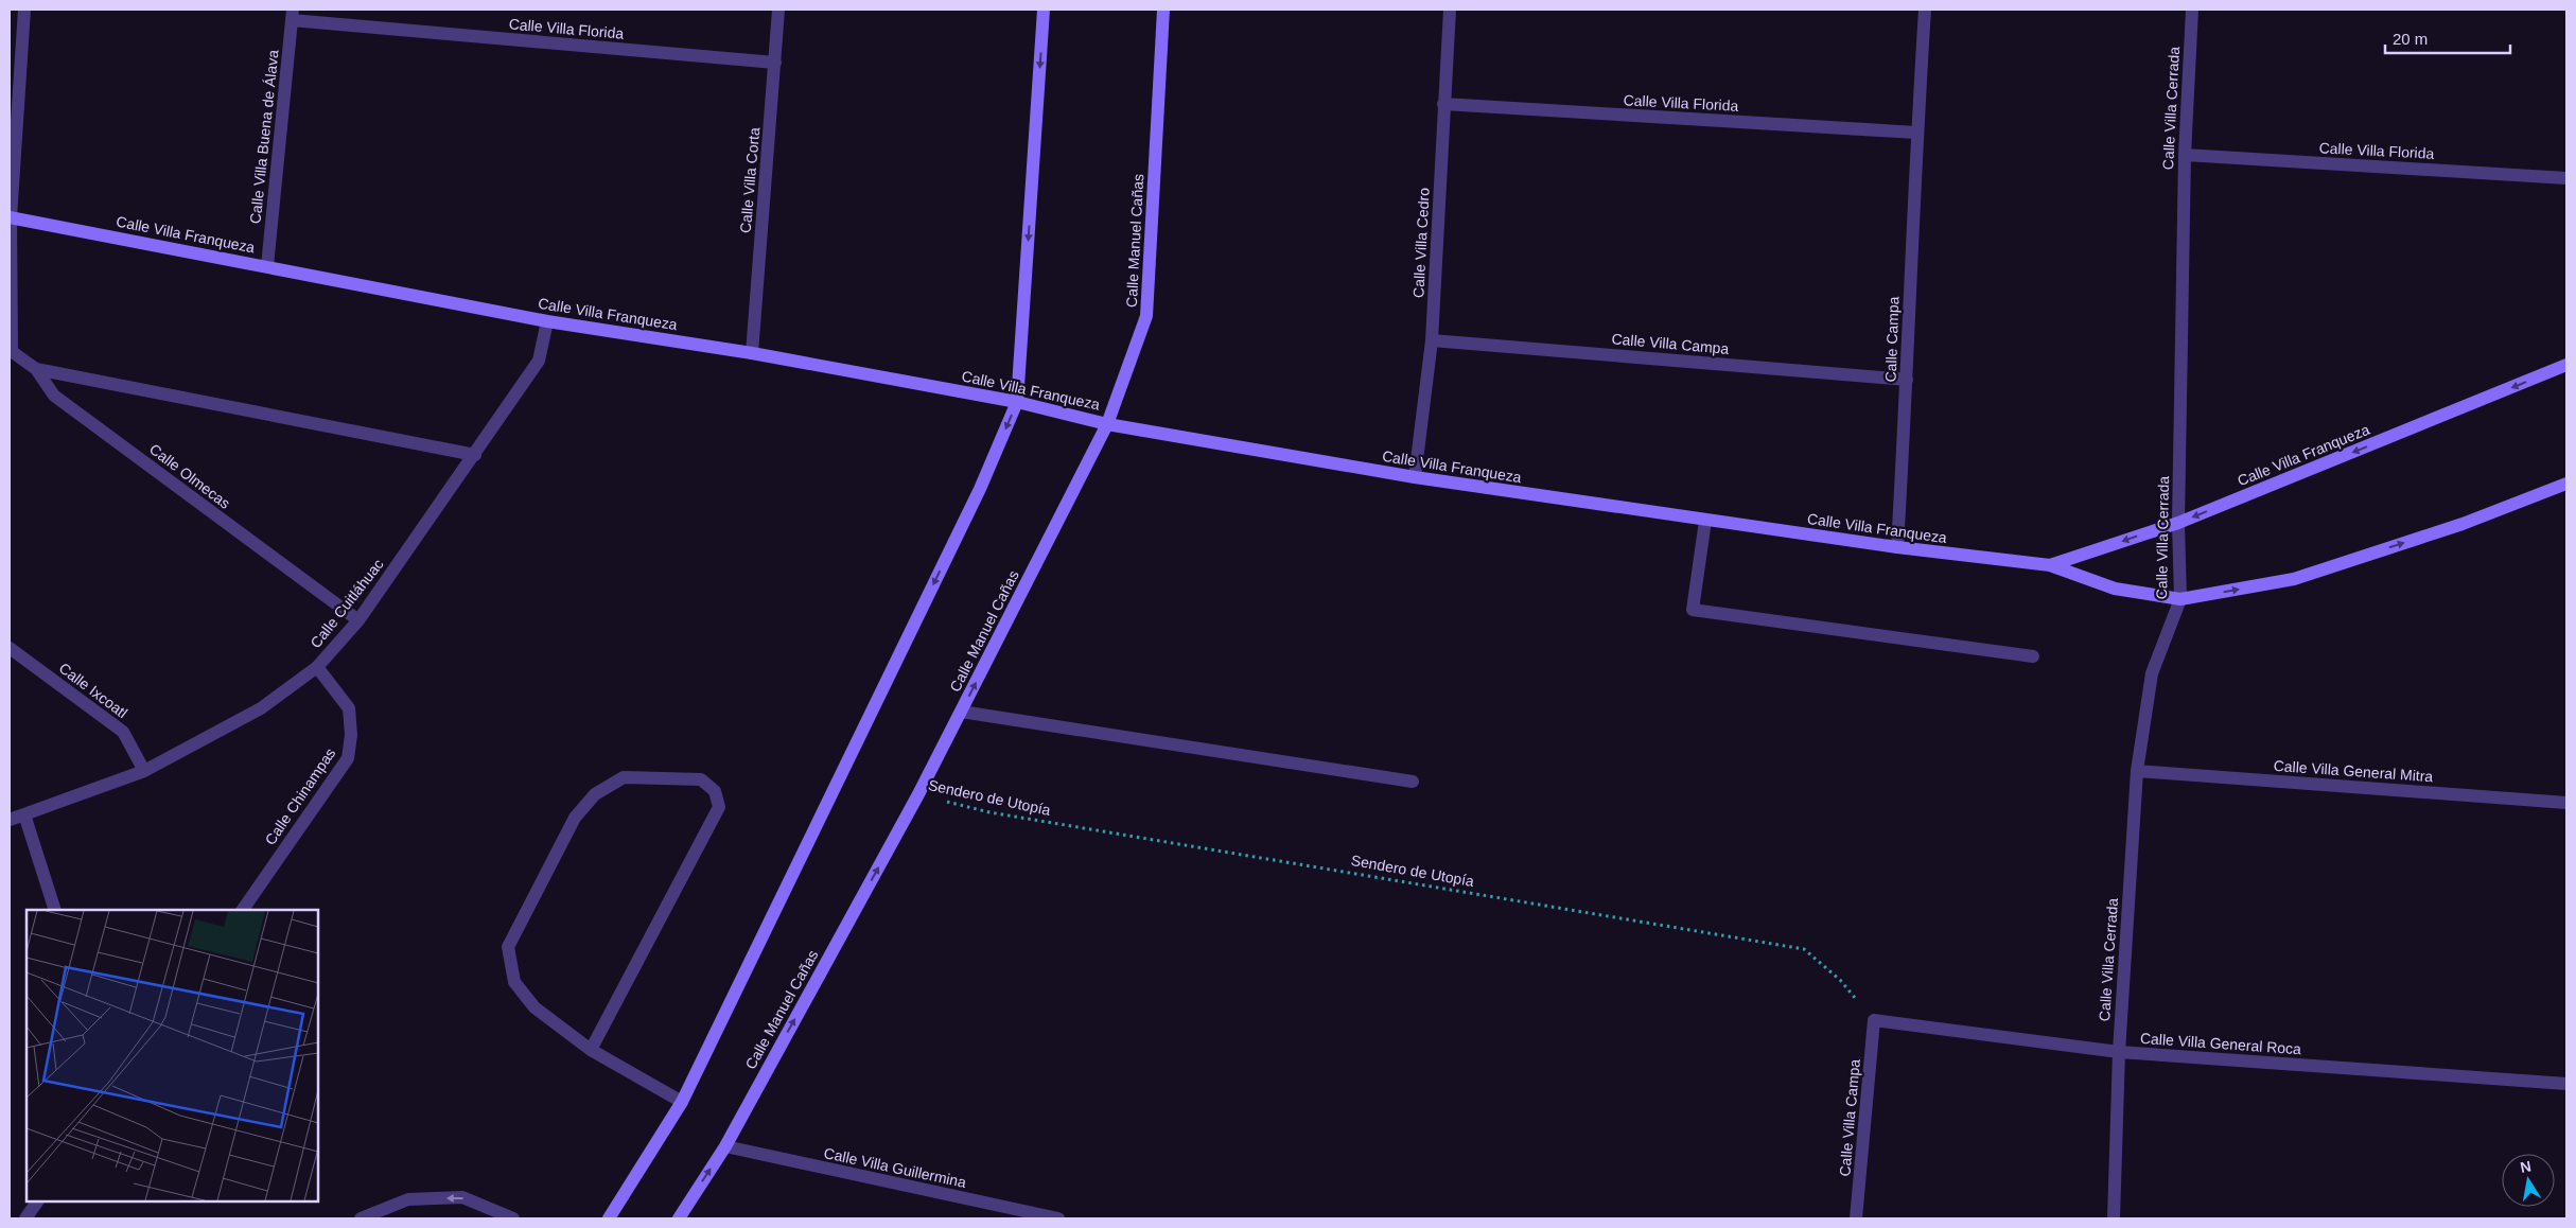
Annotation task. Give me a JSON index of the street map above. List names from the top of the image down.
{
  "streets": {
    "street": [
      "Calle Villa Florida",
      "Calle Villa Cerrada",
      "Calle Villa Buena de Álava",
      "Calle Villa Corta",
      "Calle Villa Franqueza",
      "Calle Manuel Cañas",
      "Calle Villa Cedro",
      "Calle Campa",
      "Calle Villa Campa",
      "Calle Olmecas",
      "Calle Cuitláhuac",
      "Calle Ixcoatl",
      "Calle Villa General Mitra",
      "Calle Chinampas",
      "Calle Villa General Roca",
      "Calle Villa Guillermina"
    ],
    "path": ["Sendero de Utopía"]
  },
  "crossings": [
    ["Calle Villa Florida", "Calle Villa Cerrada"],
    ["Calle Villa Florida", "Calle Villa Buena de Álava"],
    ["Calle Villa Florida", "Calle Villa Corta"],
    ["Calle Villa Florida", "Calle Villa Cedro"],
    ["Calle Villa Florida", "Calle Campa"],
    ["Calle Villa Cerrada", "Calle Villa Franqueza"],
    ["Calle Villa Cerrada", "Calle Villa General Mitra"],
    ["Calle Villa Cerrada", "Calle Villa General Roca"],
    ["Calle Villa Buena de Álava", "Calle Villa Franqueza"],
    ["Calle Villa Corta", "Calle Villa Franqueza"],
    ["Calle Villa Franqueza", "Calle Manuel Cañas"],
    ["Calle Villa Franqueza", "Calle Villa Cedro"],
    ["Calle Villa Franqueza", "Calle Campa"],
    ["Calle Villa Franqueza", "Calle Cuitláhuac"],
    ["Calle Manuel Cañas", "Sendero de Utopía"],
    ["Calle Manuel Cañas", "Calle Villa Guillermina"],
    ["Calle Villa Cedro", "Calle Villa Campa"],
    ["Calle Campa", "Calle Villa Campa"],
    ["Calle Villa Campa", "Sendero de Utopía"],
    ["Calle Villa Campa", "Calle Villa General Roca"],
    ["Calle Olmecas", "Calle Cuitláhuac"],
    ["Calle Cuitláhuac", "Calle Ixcoatl"],
    ["Calle Cuitláhuac", "Calle Chinampas"],
    ["Sendero de Utopía", "Calle Villa General Roca"]
  ],
  "scale_bar": "20 m",
  "north": "top"
}
